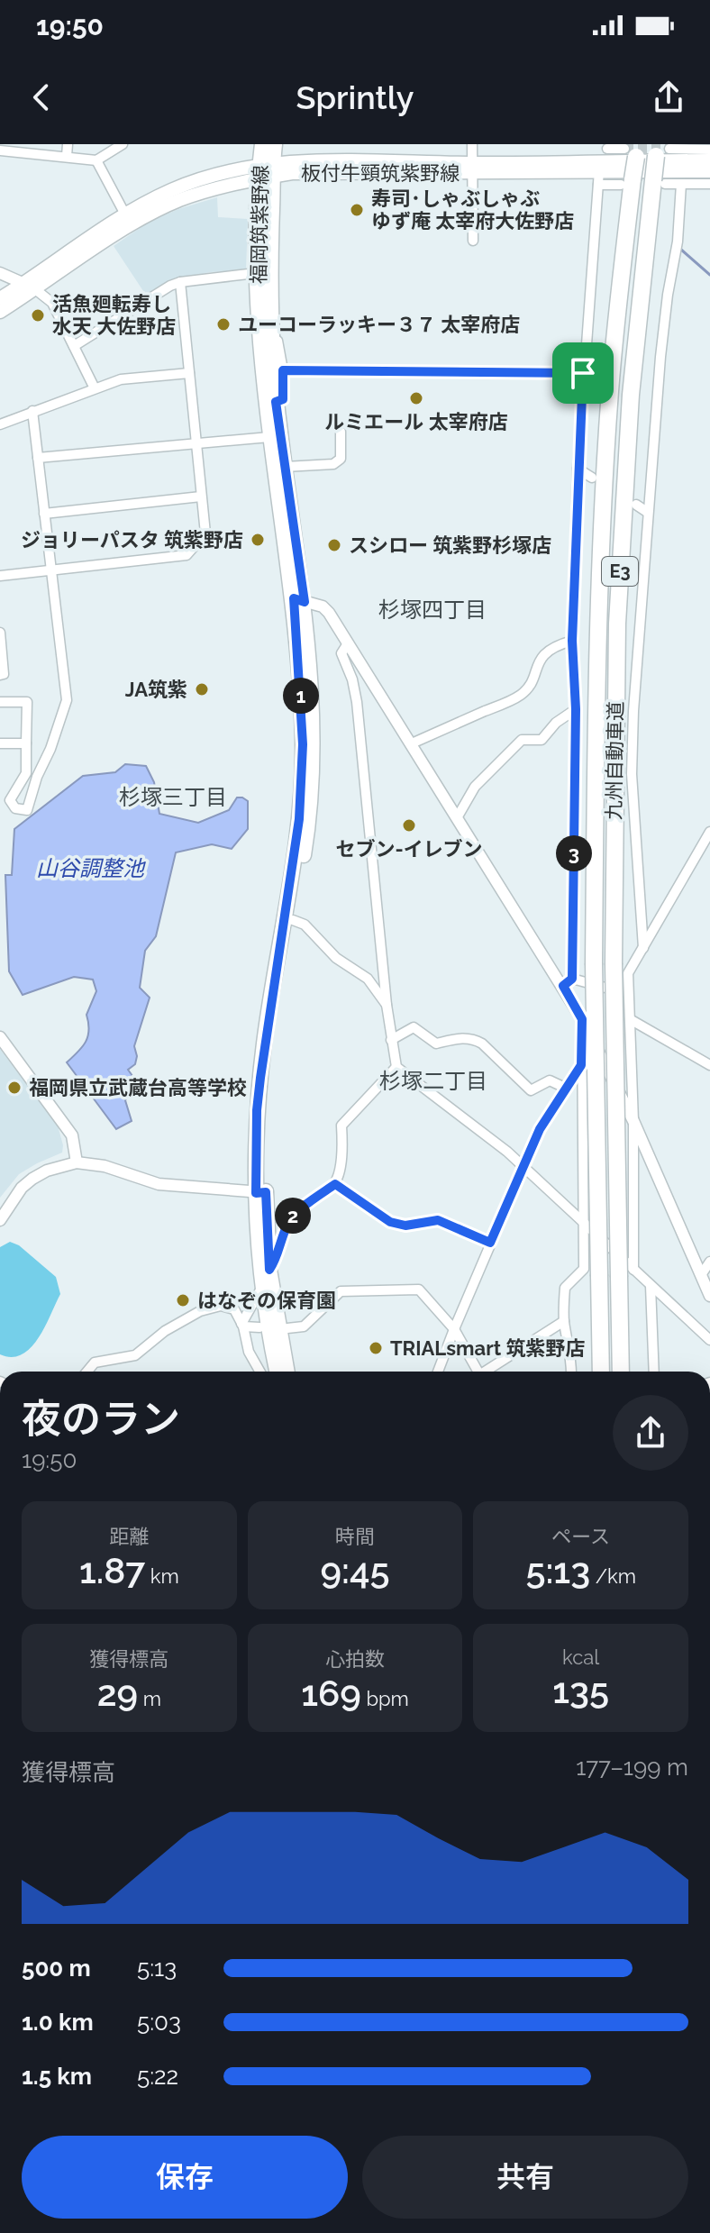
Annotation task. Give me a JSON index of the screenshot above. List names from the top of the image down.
{
  "streets": {
    "highway": ["E3", "九州自動車道"],
    "main road": ["板付牛頸筑紫野線", "福岡筑紫野線"]
  },
  "crossings": [
    ["板付牛頸筑紫野線", "福岡筑紫野線"]
  ],
  "districts": ["杉塚四丁目", "杉塚三丁目", "杉塚二丁目"],
  "water": ["山谷調整池"],
  "places": [
    "寿司･しゃぶしゃぶ ゆず庵 太宰府大佐野店",
    "活魚廻転寿し 水天 大佐野店",
    "ユーコーラッキー３７ 太宰府店",
    "ルミエール 太宰府店",
    "ジョリーパスタ 筑紫野店",
    "スシロー 筑紫野杉塚店",
    "JA筑紫",
    "セブン-イレブン",
    "福岡県立武蔵台高等学校",
    "はなぞの保育園",
    "TRIALsmart 筑紫野店"
  ],
  "page": {
    "status": "19:50",
    "header": "Sprintly",
    "pins": ["1", "3", "2"],
    "heading": ["夜のラン", "19:50"],
    "stats": [
      ["距離", "1.87 km"],
      ["時間", "9:45"],
      ["ペース", "5:13 /km"],
      ["獲得標高", "29 m"],
      ["心拍数", "169 bpm"],
      ["kcal", "135"]
    ],
    "chart": ["獲得標高", "177–199 m"],
    "list": [
      {
        "name": "500 m",
        "note": "5:13"
      },
      {
        "name": "1.0 km",
        "note": "5:03"
      },
      {
        "name": "1.5 km",
        "note": "5:22"
      }
    ],
    "buttons": ["保存", "共有"]
  }
}
